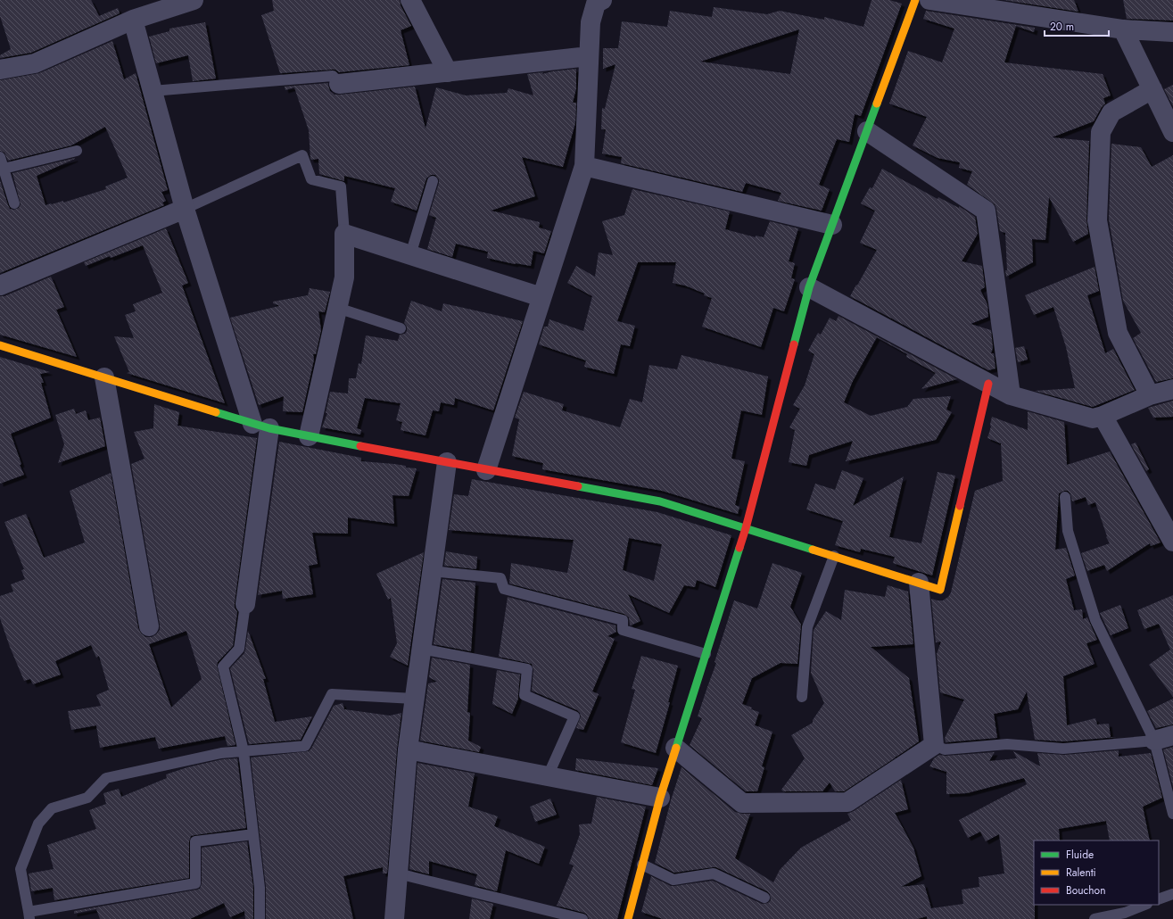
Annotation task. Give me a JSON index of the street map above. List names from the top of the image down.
{
  "legend": ["Fluide", "Ralenti", "Bouchon"],
  "scale_bar": "20 m"
}
